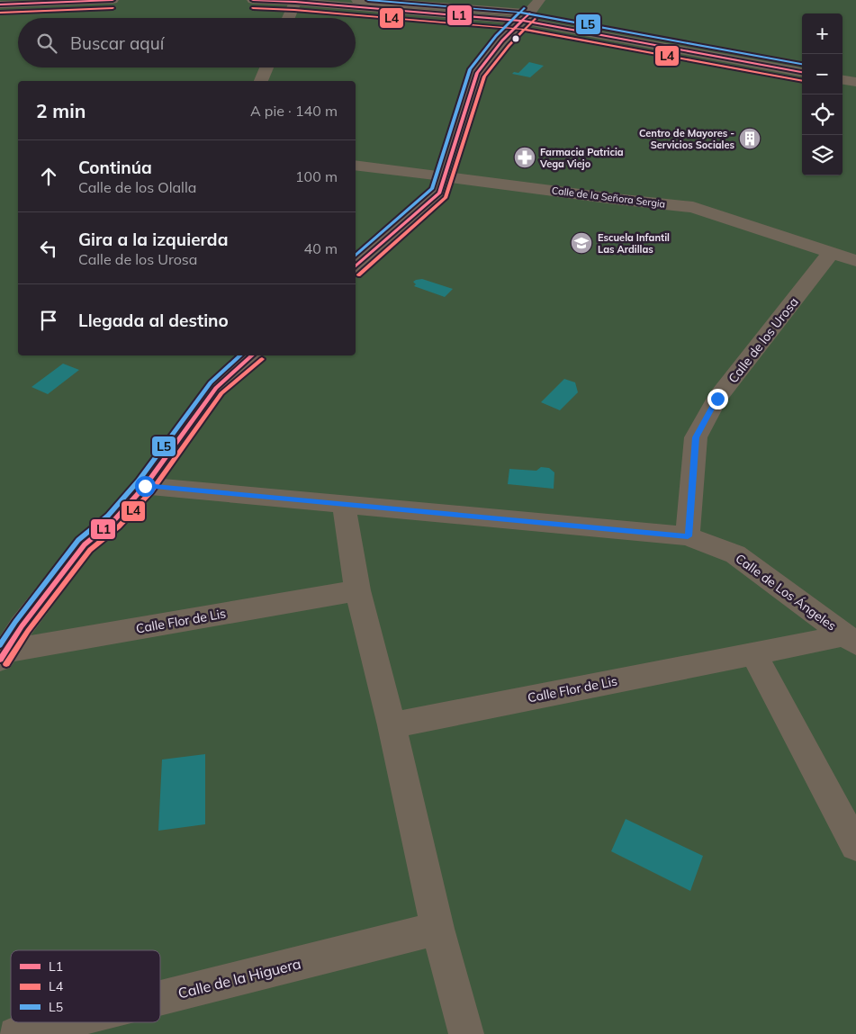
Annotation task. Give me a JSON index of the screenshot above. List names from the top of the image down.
{
  "streets": {
    "street": [
      "Calle de la Señora Sergia",
      "Calle de los Urosa",
      "Calle de Los Ángeles",
      "Calle Flor de Lis",
      "Calle de la Higuera"
    ]
  },
  "crossings": [
    ["Calle de la Señora Sergia", "Calle de los Urosa"],
    ["Calle de los Urosa", "Calle de Los Ángeles"],
    ["Calle de Los Ángeles", "Calle Flor de Lis"]
  ],
  "places": {
    "building": ["Centro de Mayores - Servicios Sociales"],
    "pharmacy": ["Farmacia Patricia Vega Viejo"],
    "school or university": ["Escuela Infantil Las Ardillas"]
  },
  "lines": ["transit line L1", "transit line L5", "transit line L4"],
  "legend": ["L1", "L4", "L5"],
  "page": {
    "map_buttons": ["+", "−"],
    "search": "Buscar aquí",
    "heading": ["2 min", "A pie · 140 m"],
    "list": [
      ["Continúa", "Calle de los Olalla", "100 m"],
      ["Gira a la izquierda", "Calle de los Urosa", "40 m"],
      "Llegada al destino"
    ]
  }
}
